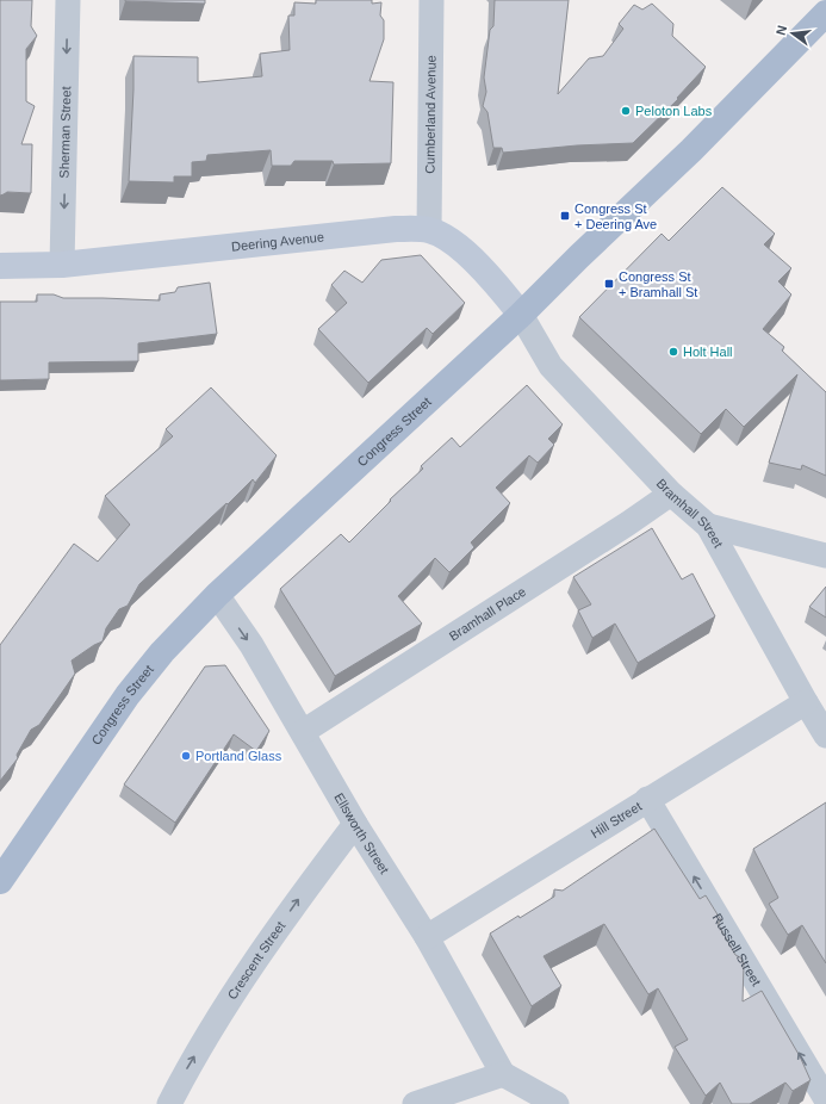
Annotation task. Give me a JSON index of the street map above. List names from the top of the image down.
{
  "streets": {
    "main road": ["Deering Avenue", "Congress Street"],
    "street": [
      "Cumberland Avenue",
      "Sherman Street",
      "Bramhall Street",
      "Bramhall Place",
      "Hill Street",
      "Ellsworth Street",
      "Russell Street",
      "Crescent Street"
    ]
  },
  "crossings": [
    ["Cumberland Avenue", "Deering Avenue"],
    ["Sherman Street", "Deering Avenue"],
    ["Deering Avenue", "Congress Street"],
    ["Deering Avenue", "Bramhall Street"],
    ["Congress Street", "Bramhall Street"],
    ["Congress Street", "Ellsworth Street"],
    ["Bramhall Street", "Bramhall Place"],
    ["Bramhall Street", "Hill Street"],
    ["Bramhall Place", "Ellsworth Street"],
    ["Hill Street", "Ellsworth Street"],
    ["Hill Street", "Russell Street"],
    ["Ellsworth Street", "Crescent Street"]
  ],
  "one_way": ["Sherman Street", "Russell Street", "Crescent Street"],
  "places": {
    "other": ["Peloton Labs", "Holt Hall", "Portland Glass"],
    "transit": ["Congress St + Deering Ave", "Congress St + Bramhall St"]
  },
  "north": "left"
}
